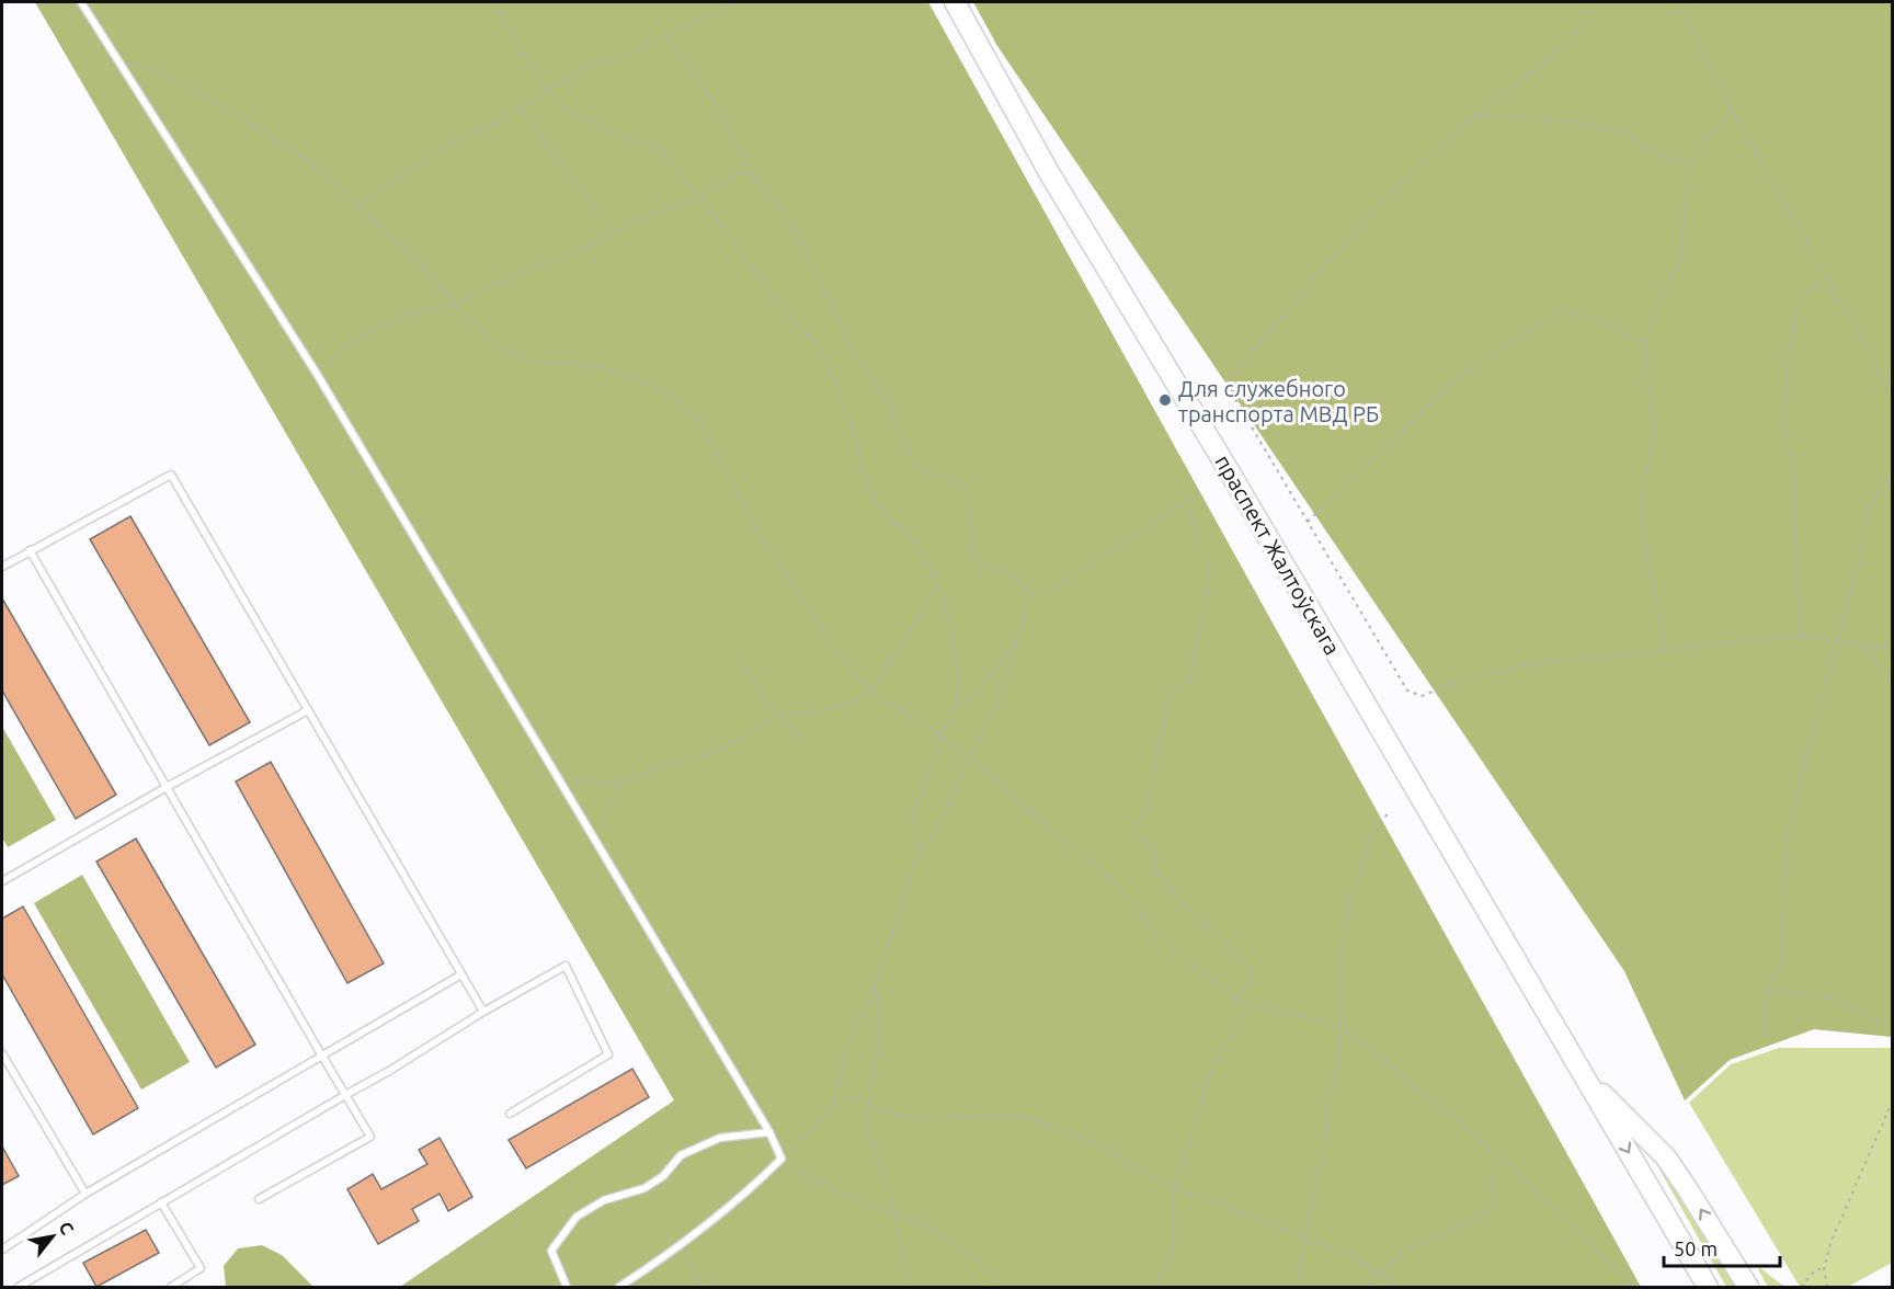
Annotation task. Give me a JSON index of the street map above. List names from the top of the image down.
{
  "streets": {
    "main road": ["праспект Жалтоўскага"]
  },
  "places": ["Для служебного транспорта МВД РБ"],
  "scale_bar": "50 m",
  "north": "top right"
}
